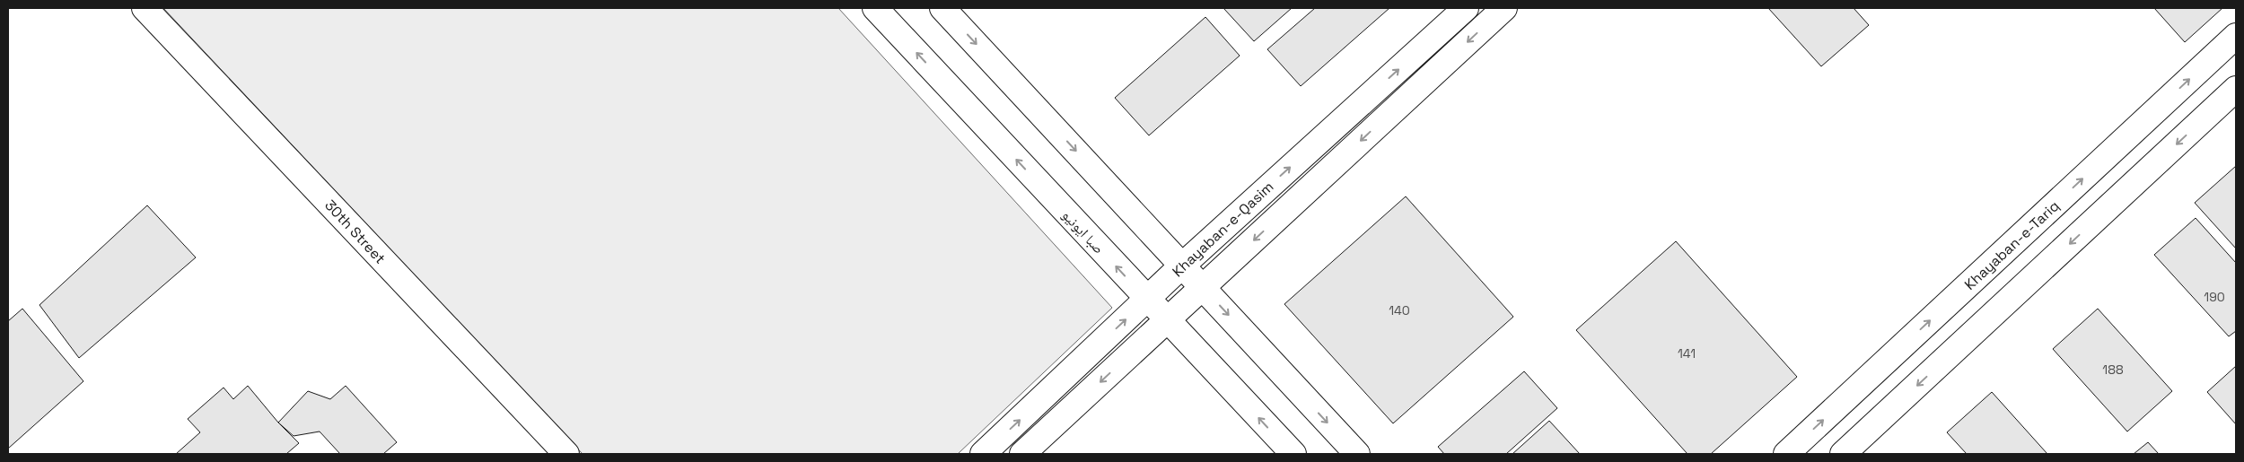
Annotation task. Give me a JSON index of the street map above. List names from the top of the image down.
{
  "streets": {
    "street": [
      "Khayaban-e-Qasim",
      "30th Street",
      "صبا ایونیو",
      "Khayaban-e-Tariq"
    ]
  },
  "crossings": [
    ["Khayaban-e-Qasim", "صبا ایونیو"]
  ],
  "house_numbers": [
    "190",
    "140",
    "141",
    "188"
  ]
}
